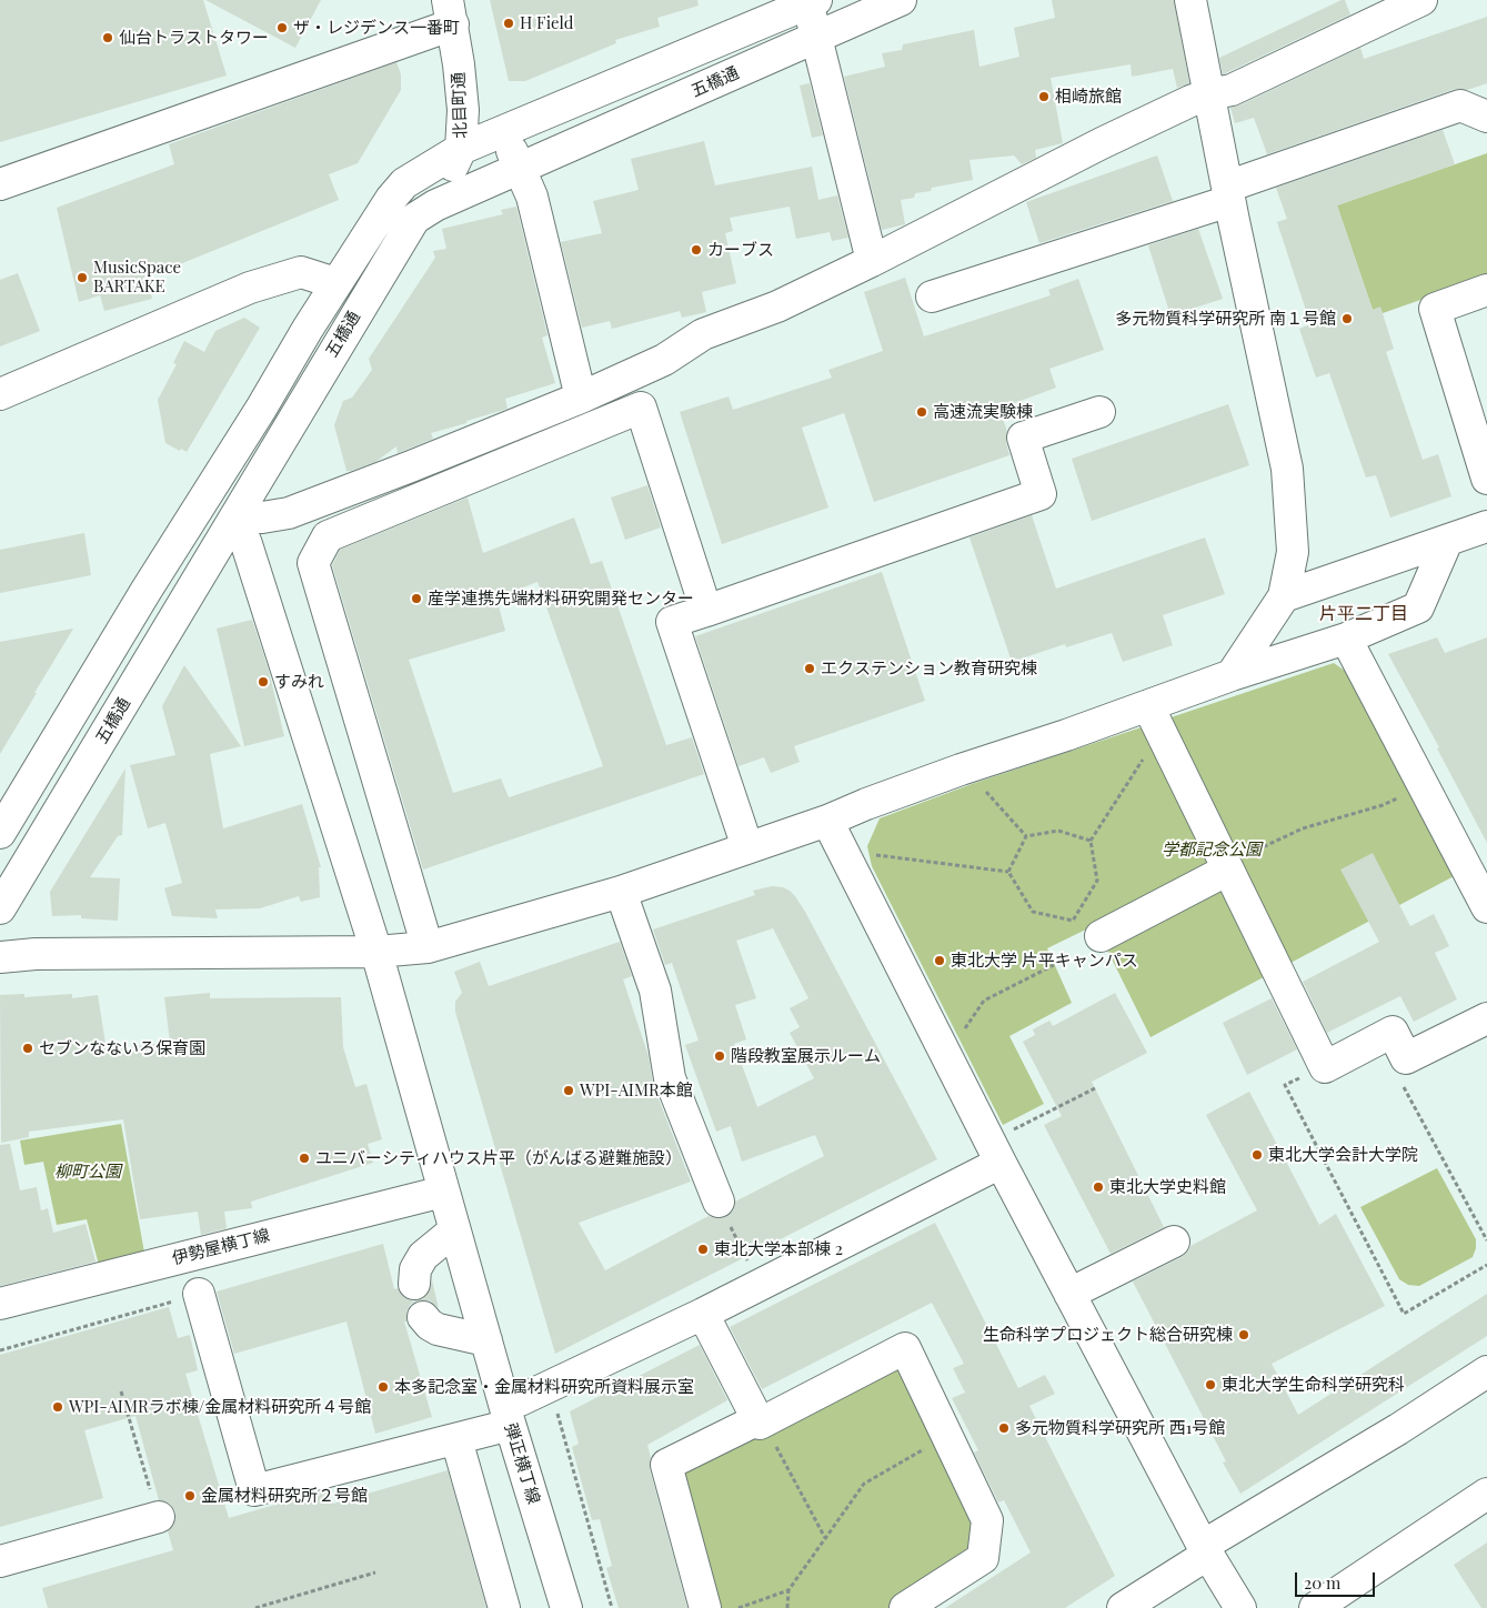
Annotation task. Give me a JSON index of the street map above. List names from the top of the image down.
{
  "streets": {
    "street": [
      "五橋通",
      "北目町通",
      "伊勢屋横丁線",
      "弾正横丁線"
    ]
  },
  "crossings": [
    ["五橋通", "北目町通"],
    ["五橋通", "弾正横丁線"],
    ["伊勢屋横丁線", "弾正横丁線"]
  ],
  "districts": ["片平二丁目"],
  "parks": ["学都記念公園", "柳町公園"],
  "places": [
    "H Field",
    "ザ・レジデンス一番町",
    "仙台トラストタワー",
    "相崎旅館",
    "カーブス",
    "MusicSpace BARTAKE",
    "多元物質科学研究所 南１号館",
    "高速流実験棟",
    "産学連携先端材料研究開発センター",
    "エクステンション教育研究棟",
    "すみれ",
    "東北大学 片平キャンパス",
    "セブンなないろ保育園",
    "階段教室展示ルーム",
    "WPI-AIMR本館",
    "東北大学会計大学院",
    "ユニバーシティハウス片平（がんばる避難施設）",
    "東北大学史料館",
    "東北大学本部棟 2",
    "生命科学プロジェクト総合研究棟",
    "東北大学生命科学研究科",
    "本多記念室・金属材料研究所資料展示室",
    "WPI-AIMRラボ棟/金属材料研究所４号館",
    "多元物質科学研究所 西1号館",
    "金属材料研究所２号館"
  ],
  "scale_bar": "20 m"
}
